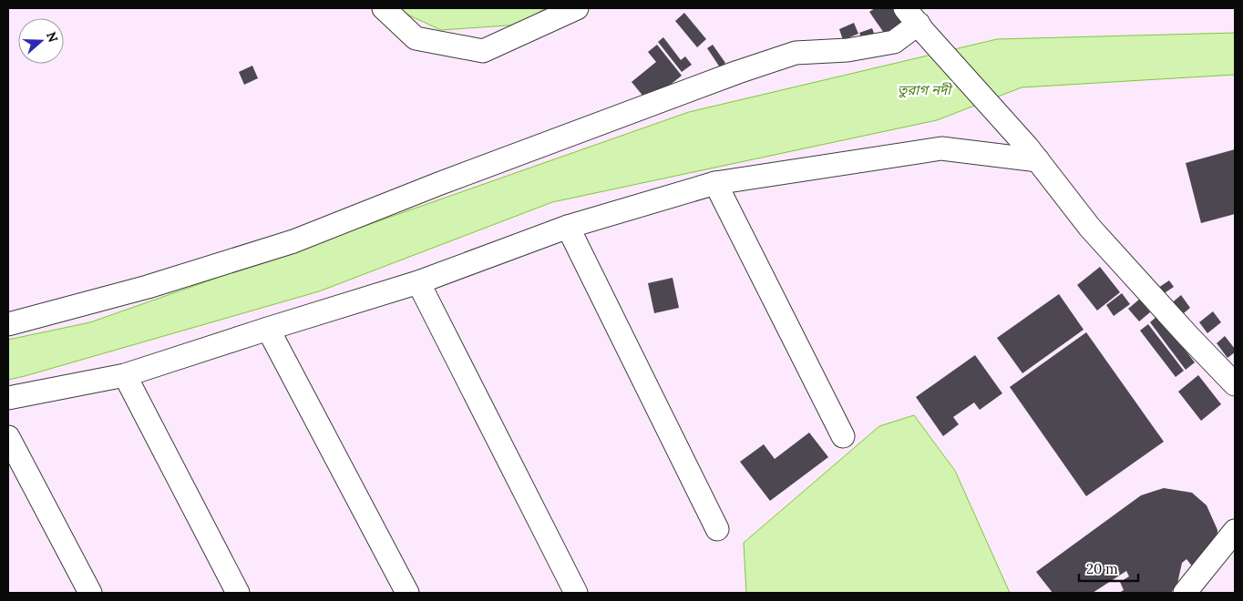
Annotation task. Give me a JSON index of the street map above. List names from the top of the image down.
{
  "water": ["তুরাগ নদী"],
  "scale_bar": "20 m",
  "north": "right"
}
